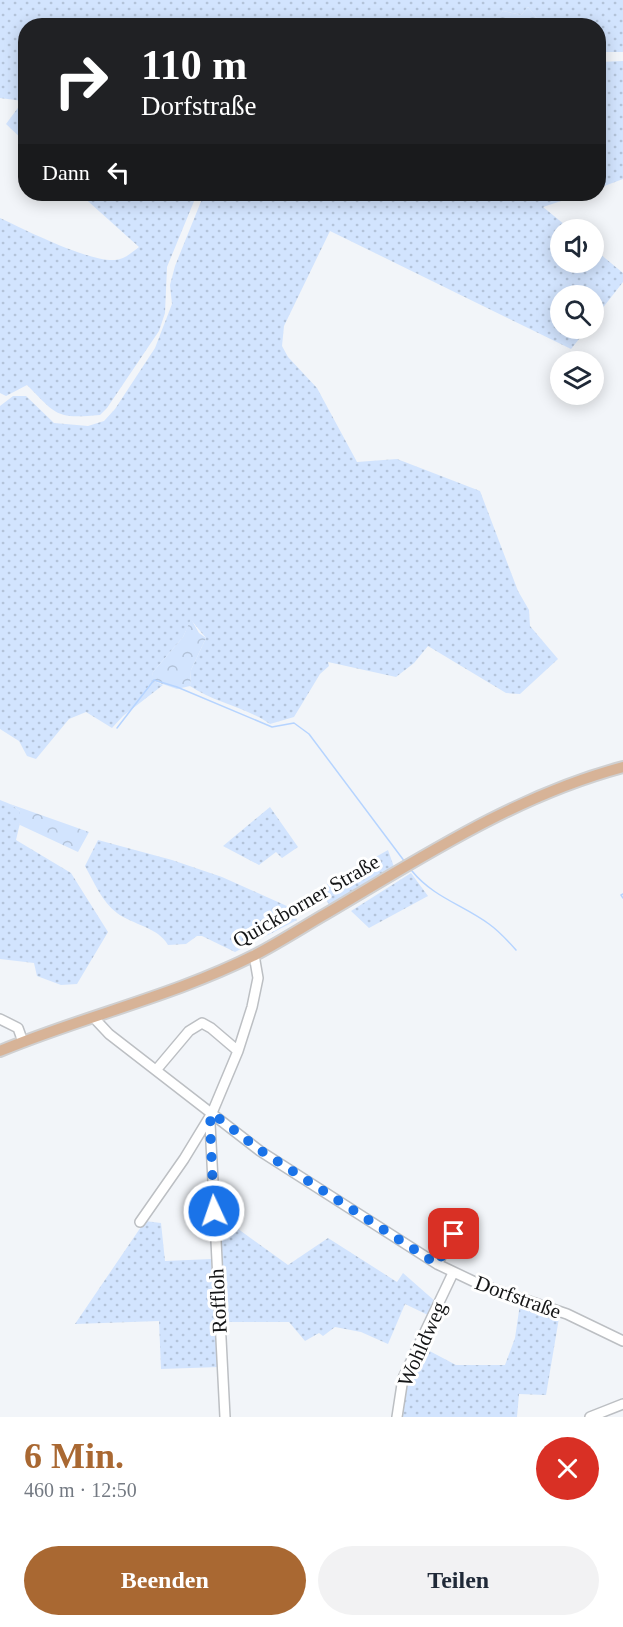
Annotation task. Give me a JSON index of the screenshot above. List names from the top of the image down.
{
  "streets": {
    "main road": ["Quickborner Straße"],
    "street": ["Dorfstraße", "Roffloh", "Wohldweg"]
  },
  "crossings": [
    ["Quickborner Straße", "Dorfstraße"],
    ["Dorfstraße", "Roffloh"],
    ["Dorfstraße", "Wohldweg"]
  ],
  "page": {
    "turn": ["110 m", "Dorfstraße"],
    "then": "Dann",
    "heading": ["6 Min.", "460 m · 12:50"],
    "buttons": ["Beenden", "Teilen"]
  }
}
